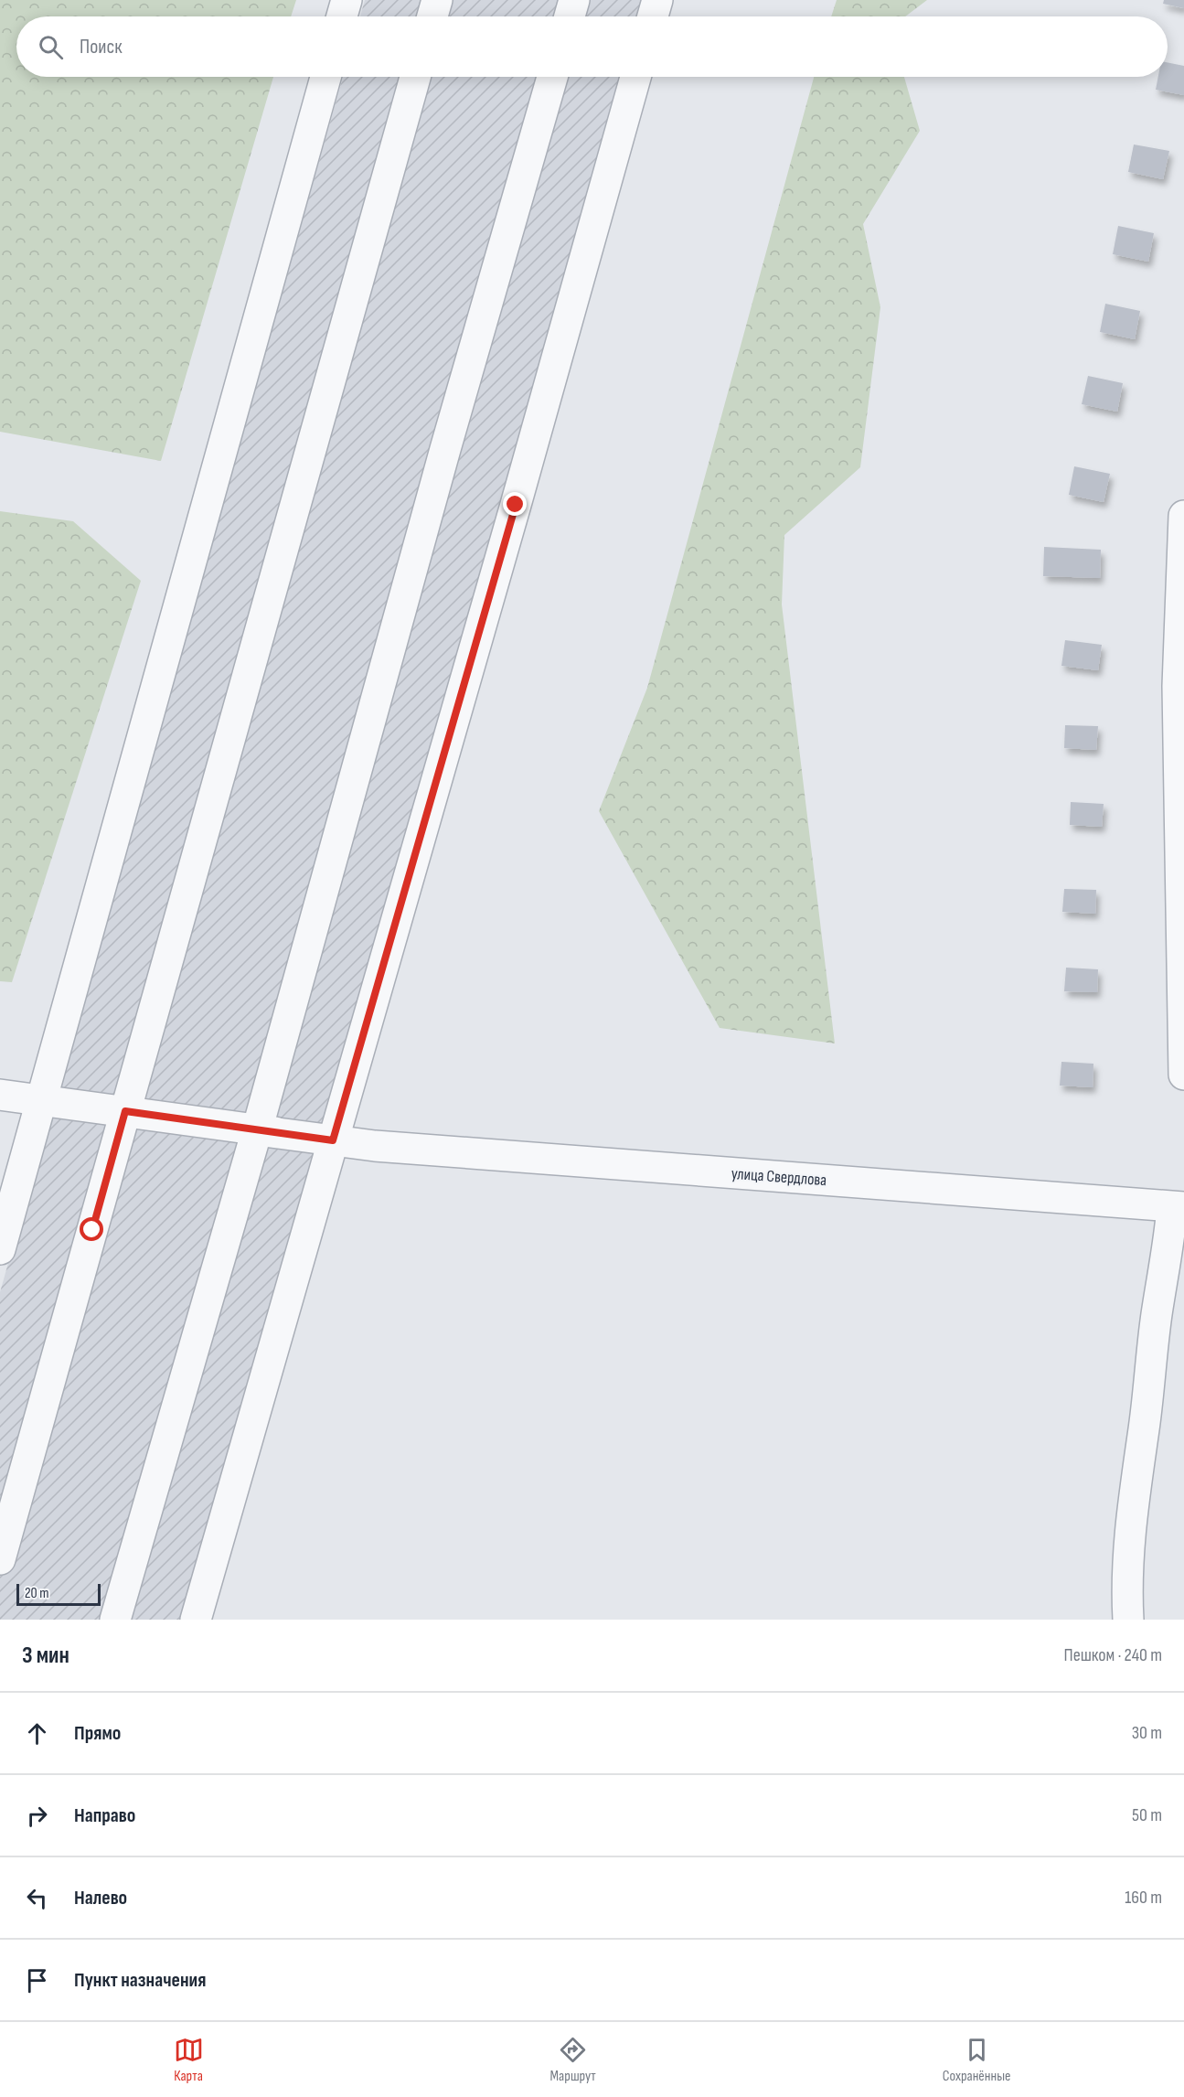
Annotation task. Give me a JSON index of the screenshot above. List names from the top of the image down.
{
  "streets": {
    "street": ["улица Свердлова"]
  },
  "scale_bar": "20 m",
  "page": {
    "search": "Поиск",
    "scale": "20 m",
    "heading": ["3 мин", "Пешком · 240 m"],
    "list": [
      ["Прямо", "30 m"],
      ["Направо", "50 m"],
      ["Налево", "160 m"],
      "Пункт назначения"
    ],
    "nav": ["Карта", "Маршрут", "Сохранённые"]
  }
}
